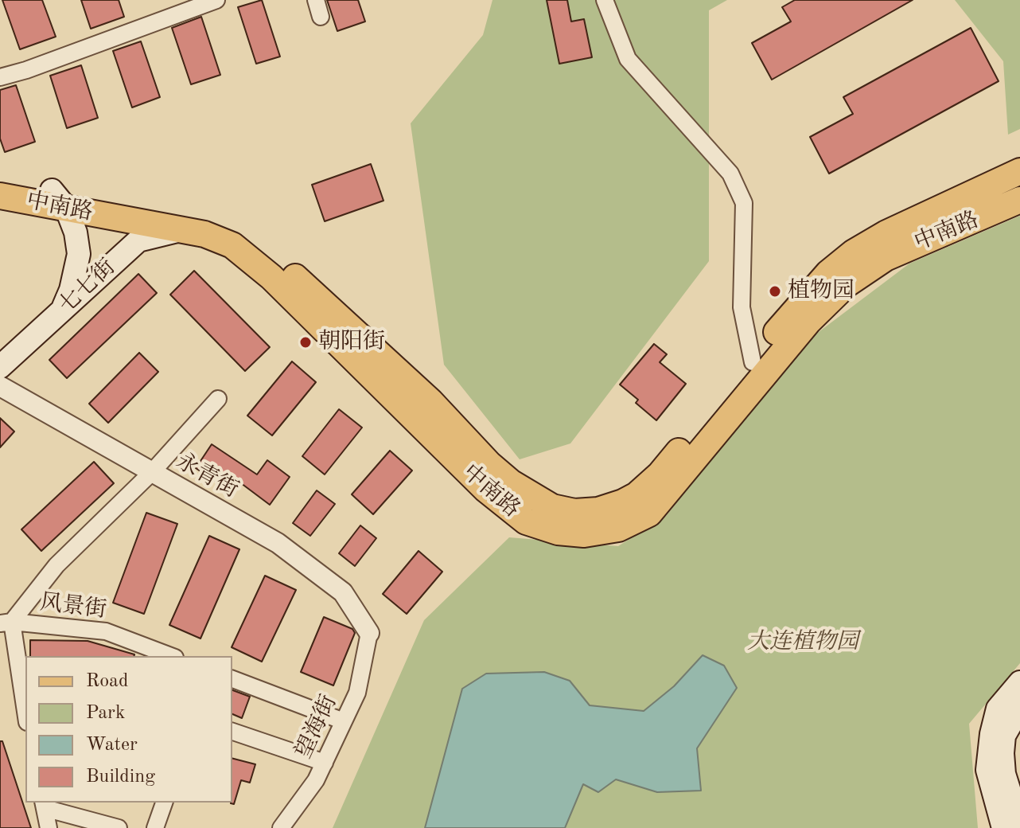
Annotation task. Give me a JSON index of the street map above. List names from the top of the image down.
{
  "streets": {
    "main road": ["中南路", "七七街"],
    "street": ["永青街", "风景街", "望海街"]
  },
  "crossings": [
    ["中南路", "七七街"],
    ["永青街", "望海街"]
  ],
  "parks": ["大连植物园"],
  "places": ["植物园", "朝阳街"],
  "legend": [
    "Road",
    "Park",
    "Water",
    "Building"
  ]
}
